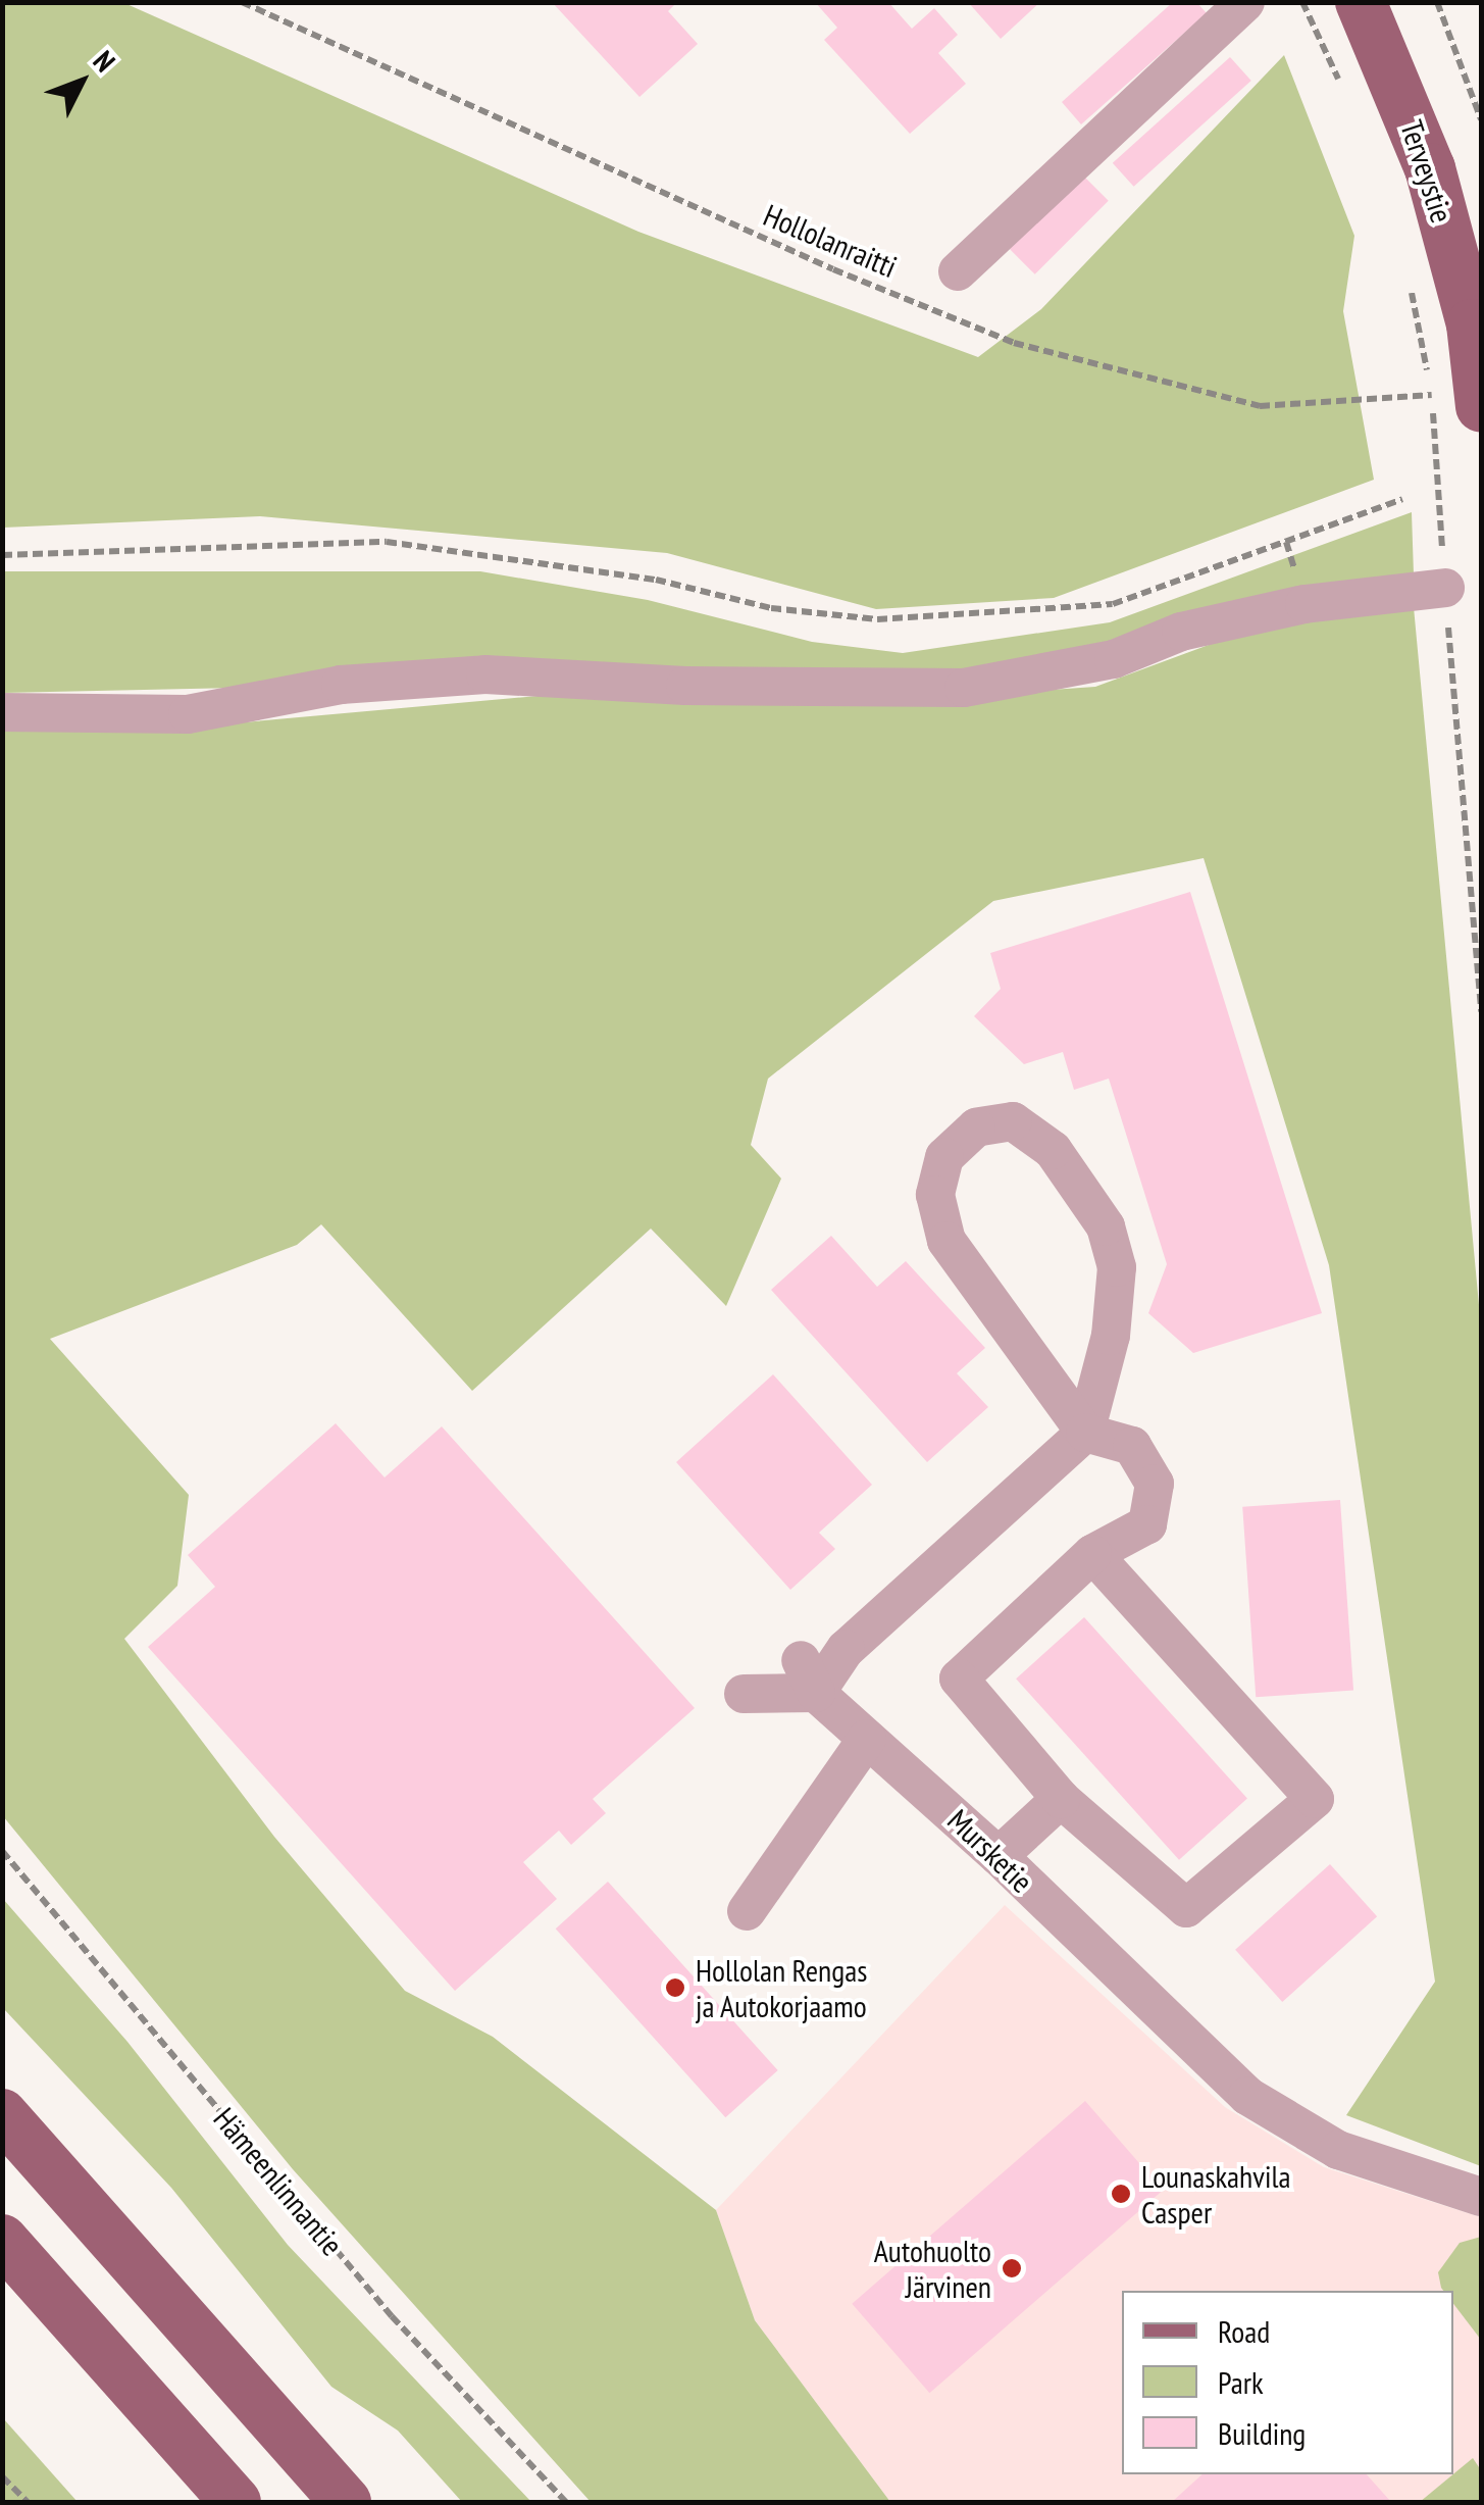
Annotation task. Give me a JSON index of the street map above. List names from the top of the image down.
{
  "streets": {
    "main road": ["Terveystie"],
    "street": ["Mursketie"],
    "path": ["Hollolanraitti", "Hämeenlinnantie"]
  },
  "places": ["Hollolan Rengas ja Autokorjaamo", "Lounaskahvila Casper", "Autohuolto Järvinen"],
  "legend": ["Road", "Park", "Building"],
  "north": "top right"
}
